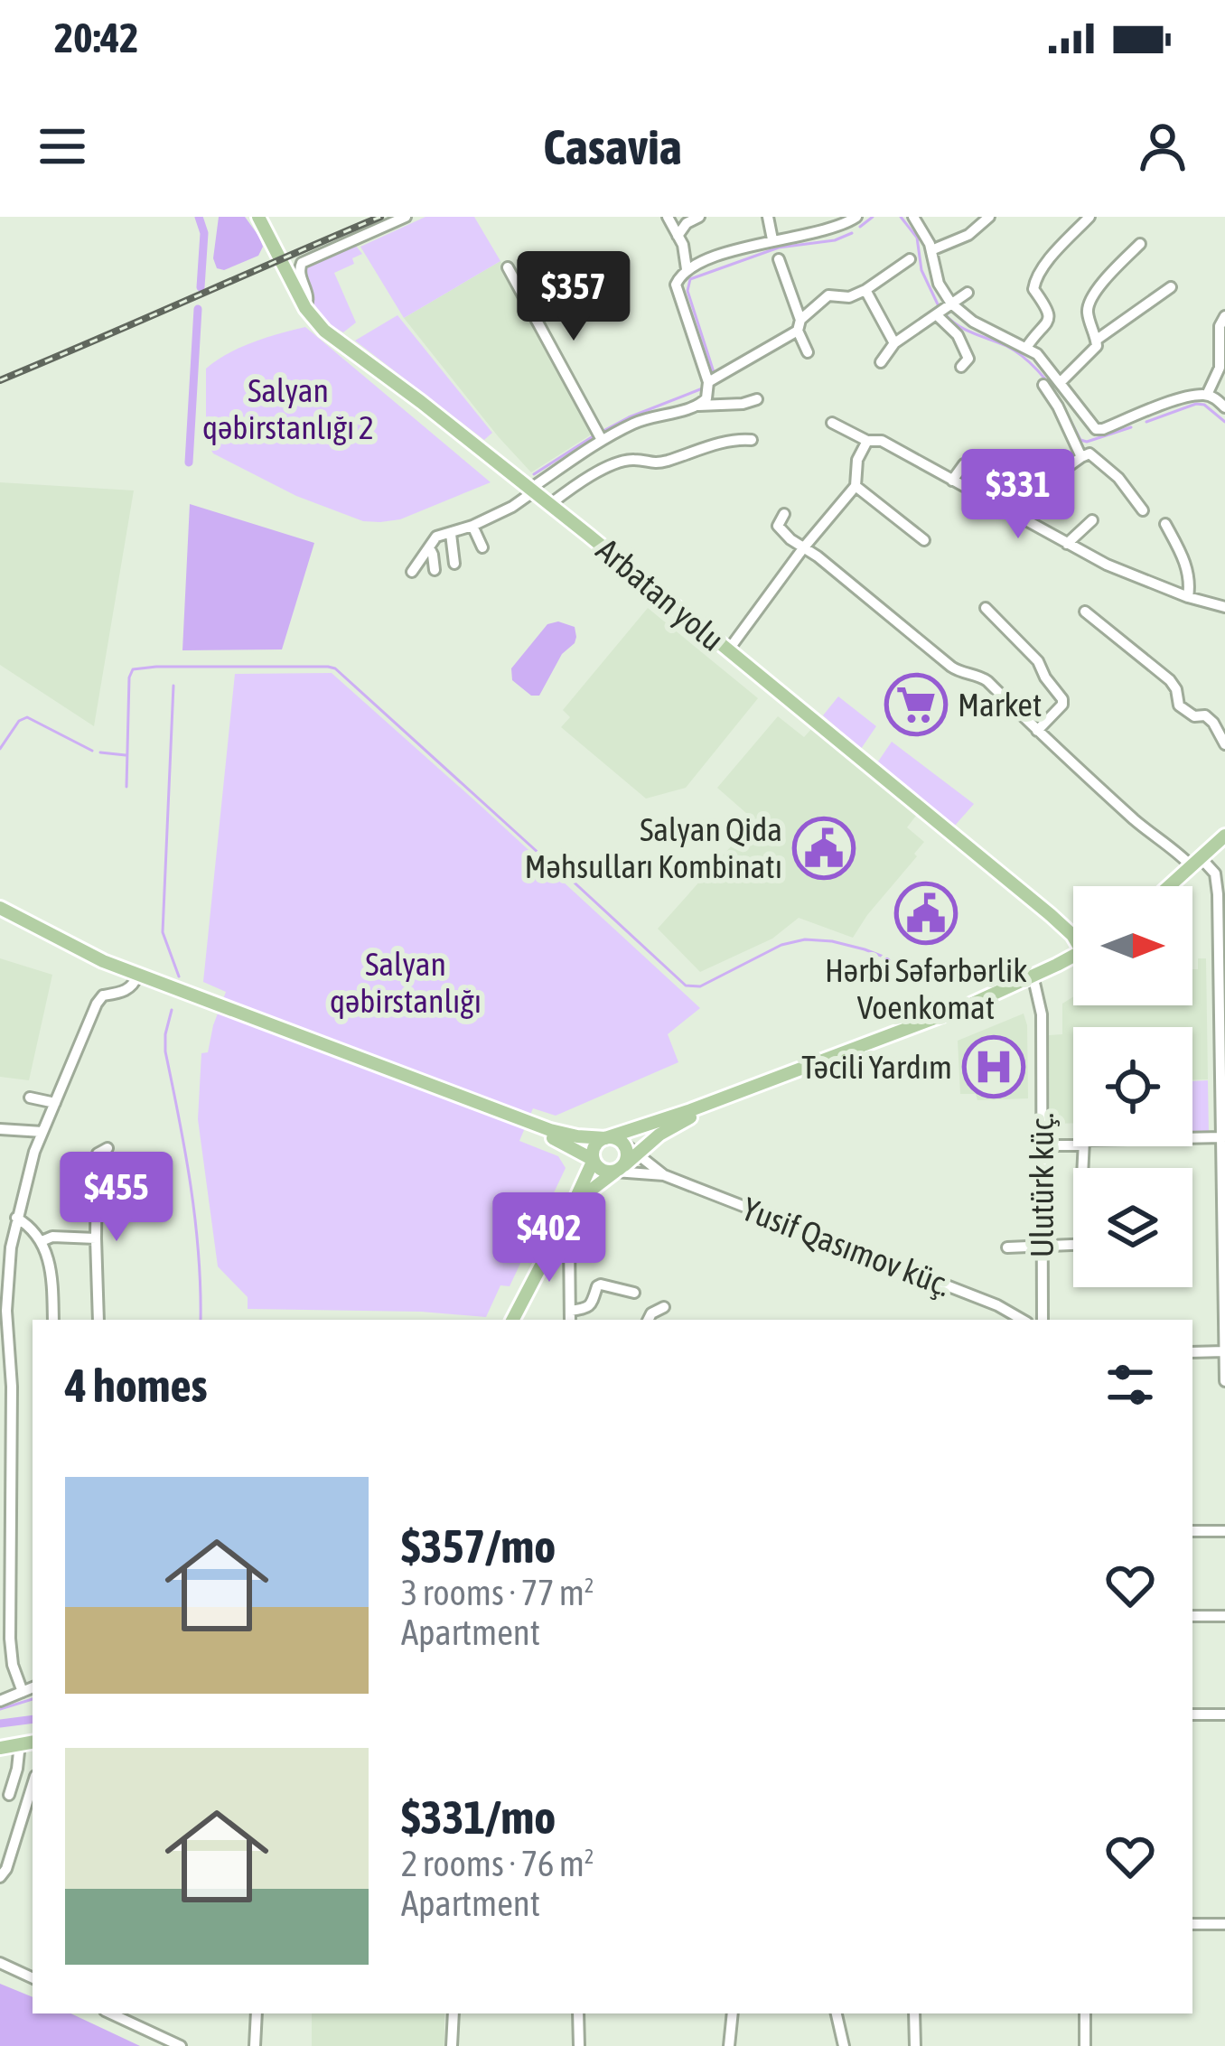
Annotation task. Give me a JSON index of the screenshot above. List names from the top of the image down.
{
  "streets": {
    "main road": ["Arbatan yolu"],
    "street": ["Ulutürk küç.", "Yusif Qasımov küç."]
  },
  "parks": ["Salyan qəbirstanlığı 2", "Salyan qəbirstanlığı"],
  "places": {
    "supermarket": ["Market"],
    "public building": ["Salyan Qida Məhsulları Kombinatı", "Hərbi Səfərbərlik Voenkomat"],
    "hospital": ["Təcili Yardım"]
  },
  "north": "right",
  "page": {
    "status": "20:42",
    "header": "Casavia",
    "price": [
      "$357",
      "$331",
      "$455",
      "$402"
    ],
    "heading": "4 homes",
    "list": [
      {
        "name": "$357/mo",
        "note": "3 rooms · 77 m² · Apartment"
      },
      {
        "name": "$331/mo",
        "note": "2 rooms · 76 m² · Apartment"
      }
    ]
  }
}
